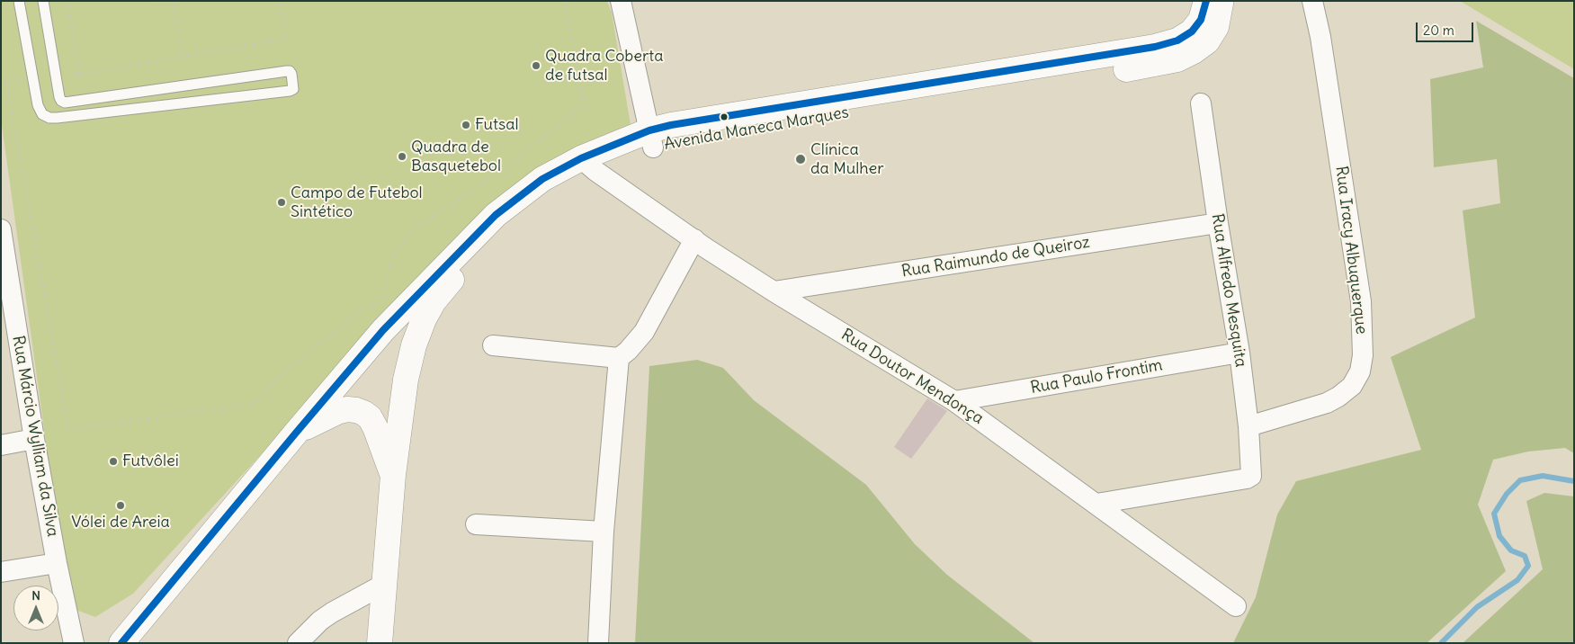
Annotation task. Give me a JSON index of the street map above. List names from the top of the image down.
{
  "streets": {
    "main road": ["Avenida Maneca Marques"],
    "street": [
      "Rua Iracy Albuquerque",
      "Rua Raimundo de Queiroz",
      "Rua Alfredo Mesquita",
      "Rua Doutor Mendonça",
      "Rua Paulo Frontim",
      "Rua Márcio Wylliam da Silva"
    ]
  },
  "crossings": [
    ["Avenida Maneca Marques", "Rua Doutor Mendonça"],
    ["Rua Iracy Albuquerque", "Rua Alfredo Mesquita"],
    ["Rua Raimundo de Queiroz", "Rua Alfredo Mesquita"],
    ["Rua Raimundo de Queiroz", "Rua Doutor Mendonça"],
    ["Rua Alfredo Mesquita", "Rua Doutor Mendonça"],
    ["Rua Alfredo Mesquita", "Rua Paulo Frontim"],
    ["Rua Doutor Mendonça", "Rua Paulo Frontim"]
  ],
  "places": [
    "Quadra Coberta de futsal",
    "Futsal",
    "Quadra de Basquetebol",
    "Clínica da Mulher",
    "Campo de Futebol Sintético",
    "Futvôlei",
    "Vólei de Areia"
  ],
  "scale_bar": "20 m",
  "north": "top"
}
